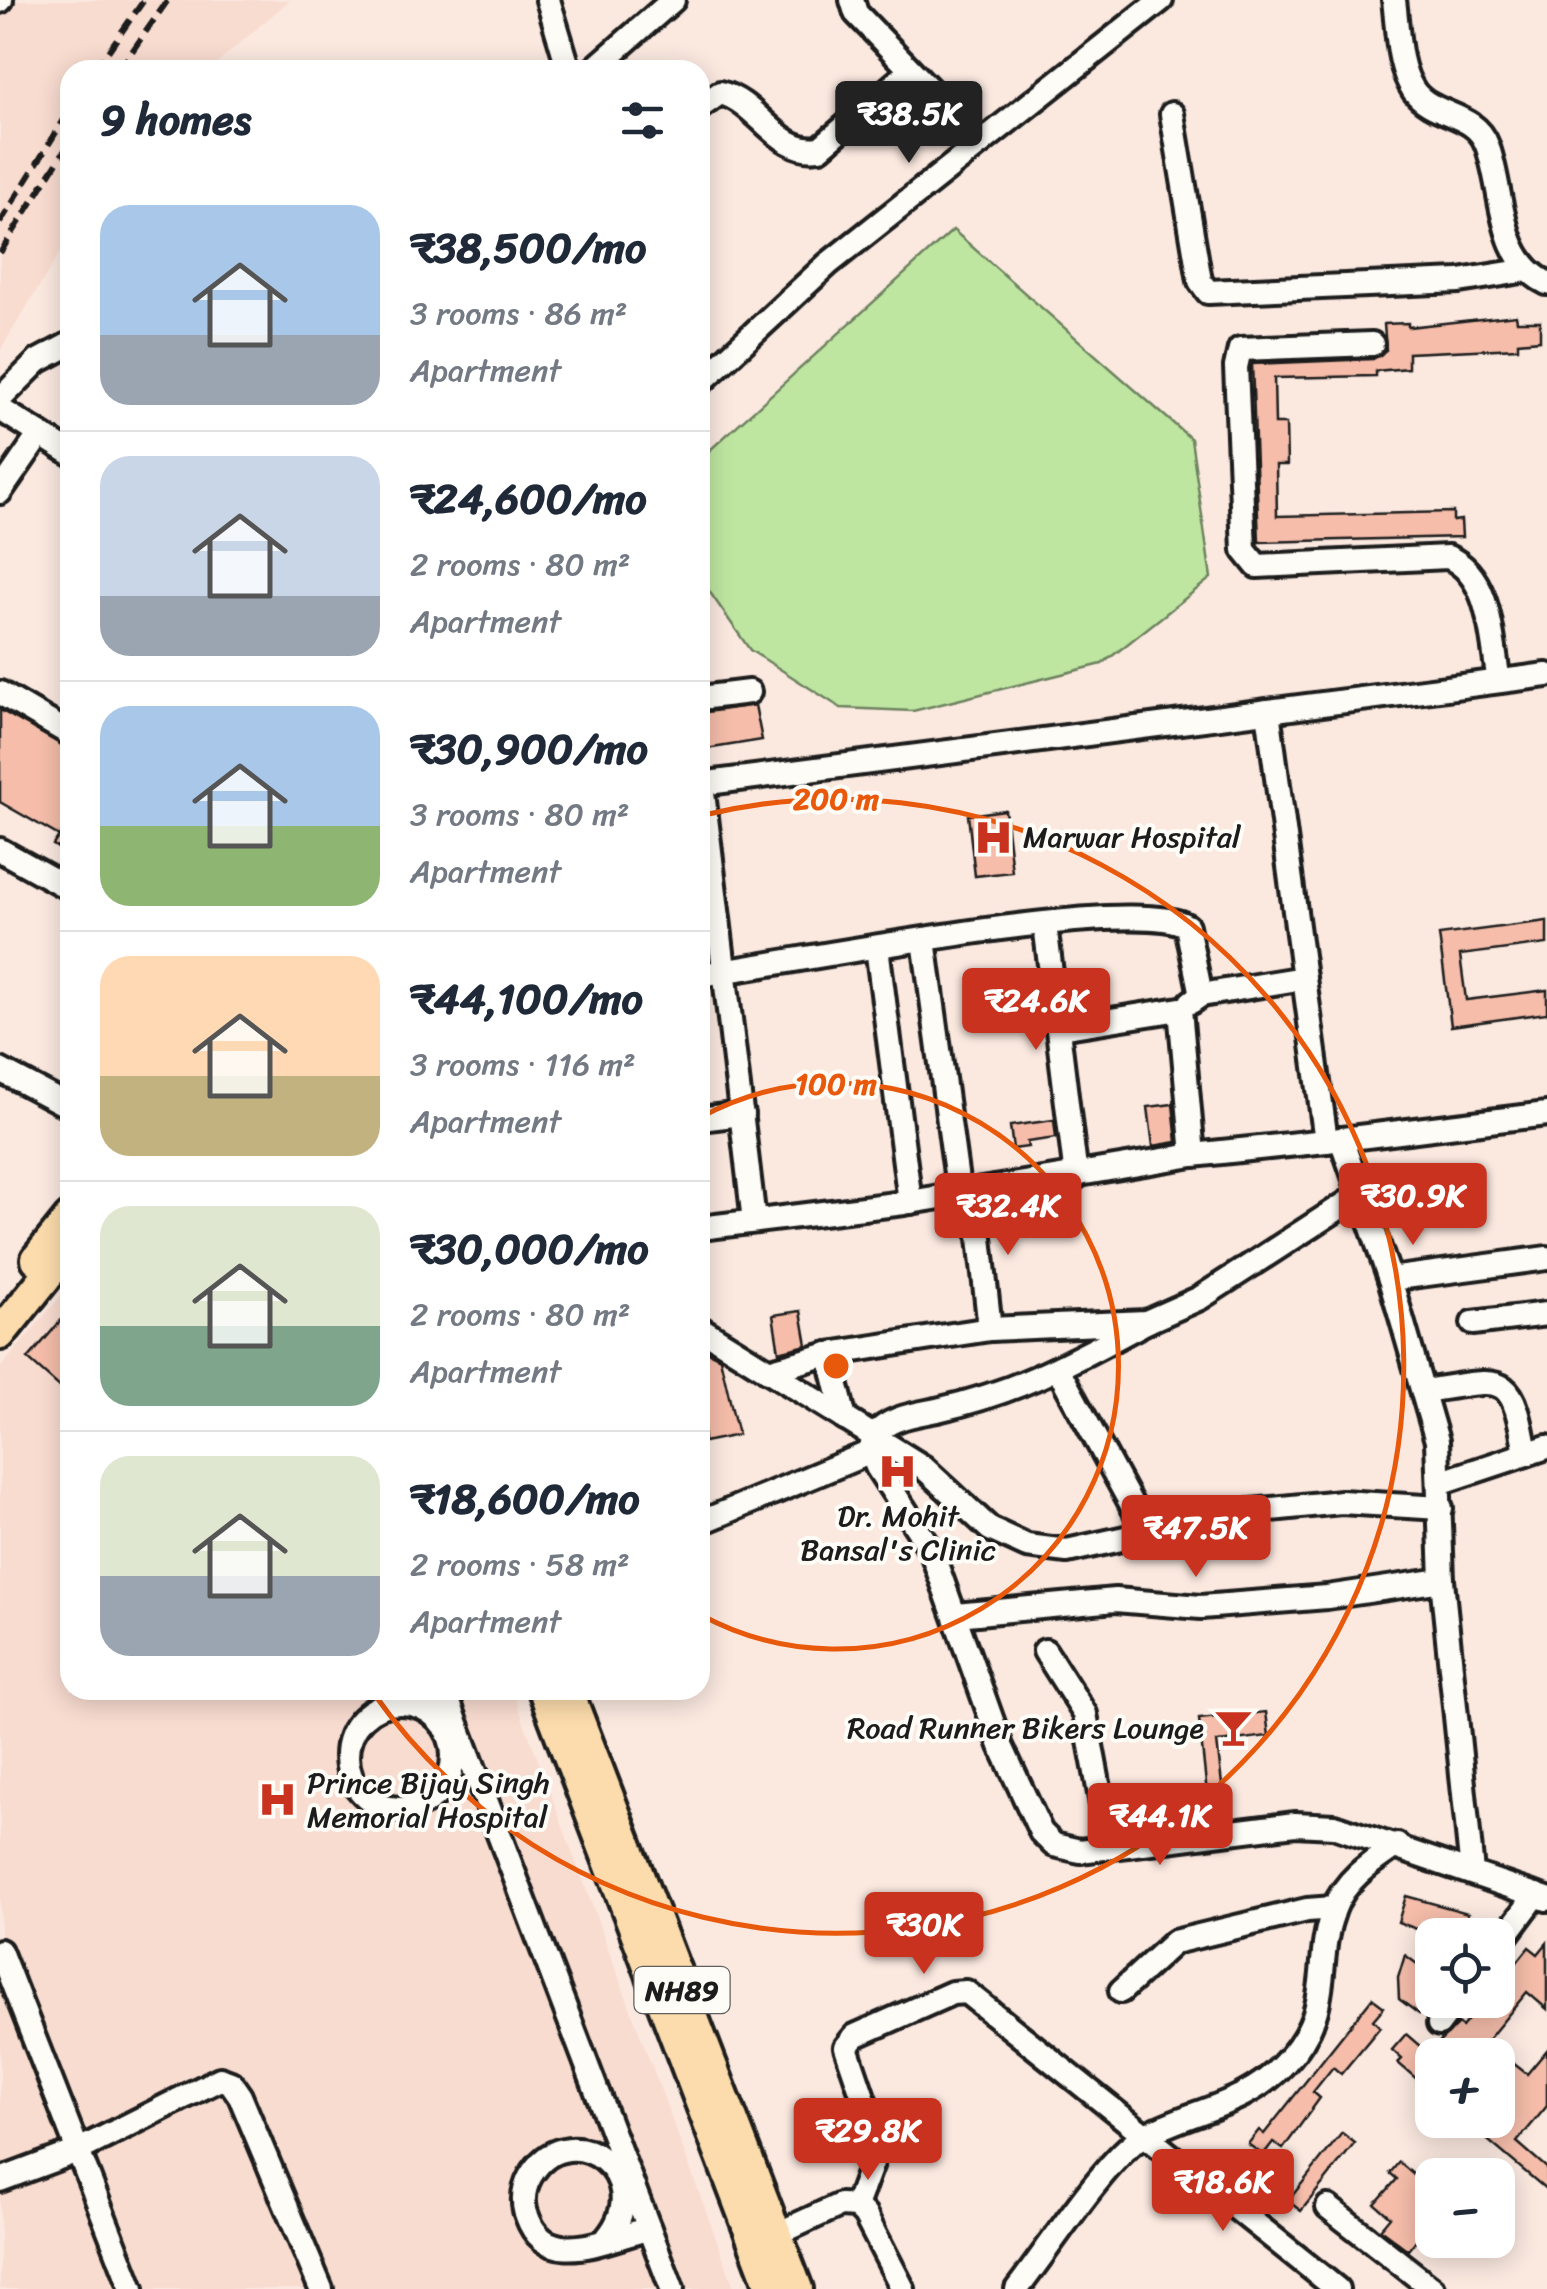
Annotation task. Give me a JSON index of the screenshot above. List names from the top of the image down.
{
  "streets": {
    "main road": ["NH89"]
  },
  "places": {
    "hospital": ["Marwar Hospital", "Dr. Mohit Bansal's Clinic", "Prince Bijay Singh Memorial Hospital"],
    "bar": ["Road Runner Bikers Lounge"]
  },
  "page": {
    "heading": "9 homes",
    "price": [
      "₹38.5K",
      "₹24.6K",
      "₹30.9K",
      "₹32.4K",
      "₹47.5K",
      "₹44.1K",
      "₹30K",
      "₹29.8K",
      "₹18.6K"
    ],
    "list": [
      {
        "name": "₹38,500/mo",
        "note": "3 rooms · 86 m² · Apartment"
      },
      {
        "name": "₹24,600/mo",
        "note": "2 rooms · 80 m² · Apartment"
      },
      {
        "name": "₹30,900/mo",
        "note": "3 rooms · 80 m² · Apartment"
      },
      {
        "name": "₹44,100/mo",
        "note": "3 rooms · 116 m² · Apartment"
      },
      {
        "name": "₹30,000/mo",
        "note": "2 rooms · 80 m² · Apartment"
      },
      {
        "name": "₹18,600/mo",
        "note": "2 rooms · 58 m² · Apartment"
      }
    ],
    "map_buttons": ["+", "−"]
  },
  "rings": ["200 m", "100 m"]
}
